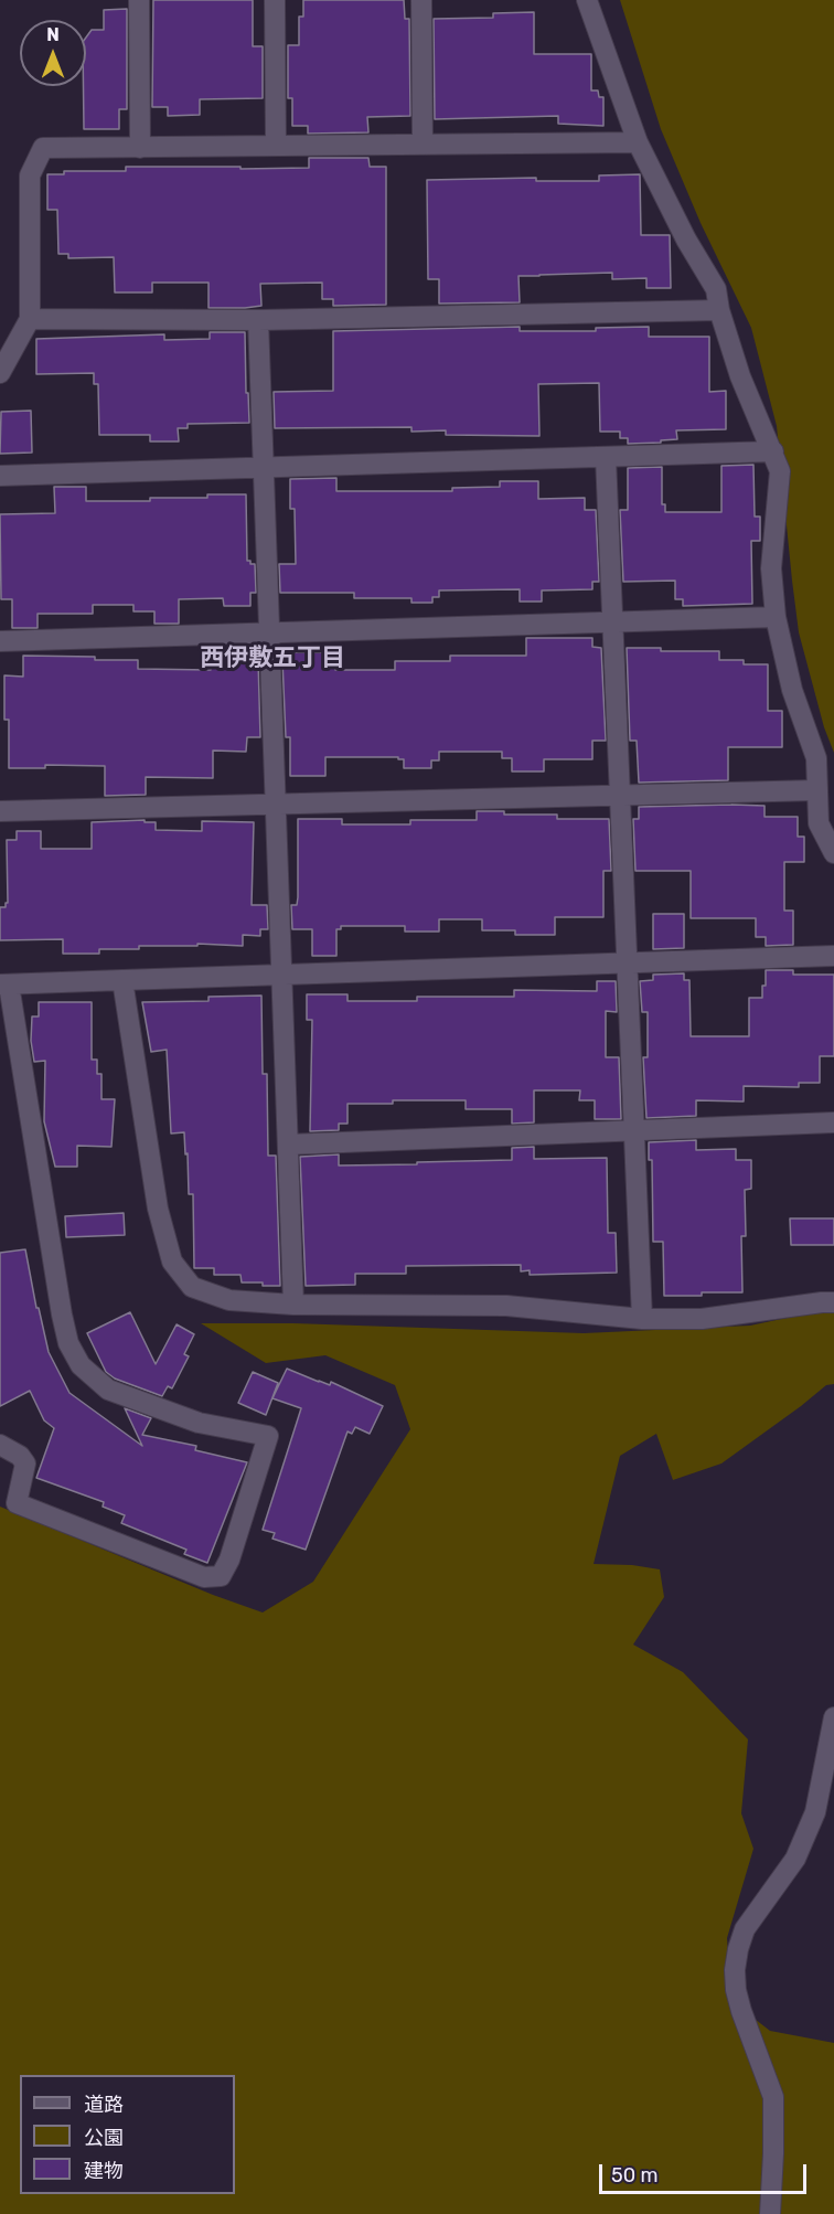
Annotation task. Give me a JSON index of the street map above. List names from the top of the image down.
{
  "districts": ["西伊敷五丁目"],
  "legend": ["道路", "公園", "建物"],
  "scale_bar": "50 m",
  "north": "top"
}
